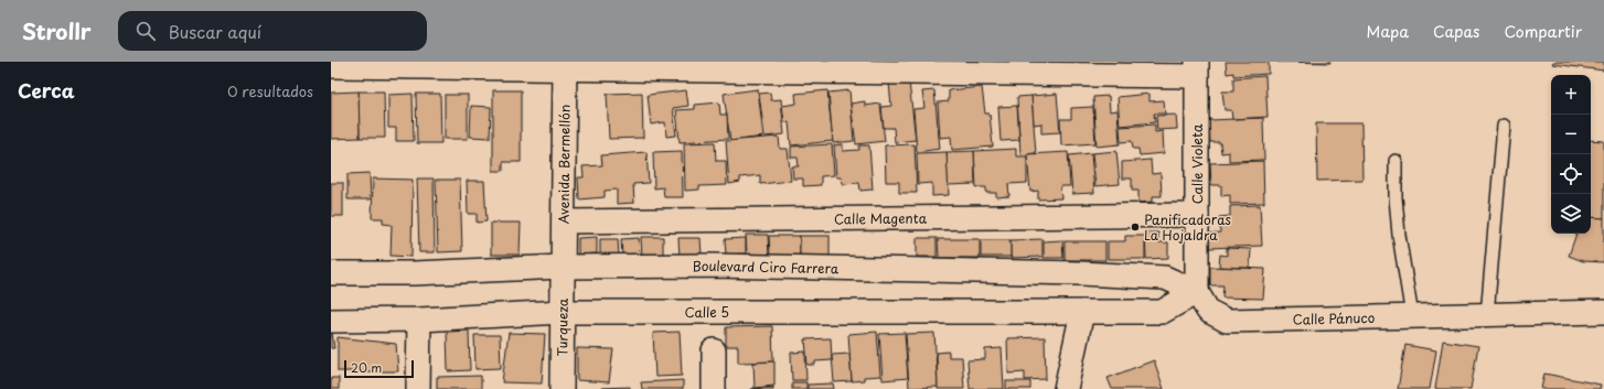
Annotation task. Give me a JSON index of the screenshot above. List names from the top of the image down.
{
  "streets": {
    "street": [
      "Avenida Bermellón",
      "Calle Violeta",
      "Calle Magenta",
      "Boulevard Ciro Farrera",
      "Calle 5",
      "Calle Pánuco",
      "Turqueza"
    ]
  },
  "crossings": [
    ["Avenida Bermellón", "Calle Magenta"],
    ["Avenida Bermellón", "Boulevard Ciro Farrera"],
    ["Avenida Bermellón", "Turqueza"],
    ["Calle Violeta", "Calle Magenta"],
    ["Calle Violeta", "Boulevard Ciro Farrera"],
    ["Calle Violeta", "Calle Pánuco"],
    ["Boulevard Ciro Farrera", "Calle Pánuco"],
    ["Boulevard Ciro Farrera", "Turqueza"],
    ["Calle 5", "Turqueza"]
  ],
  "places": ["Panificadoras La Hojaldra"],
  "scale_bar": "20 m",
  "page": {
    "header": "Strollr",
    "search": "Buscar aquí",
    "nav": ["Mapa", "Capas", "Compartir"],
    "heading": ["Cerca", "0 resultados"],
    "map_buttons": ["+", "−"],
    "scale": "20 m"
  }
}
